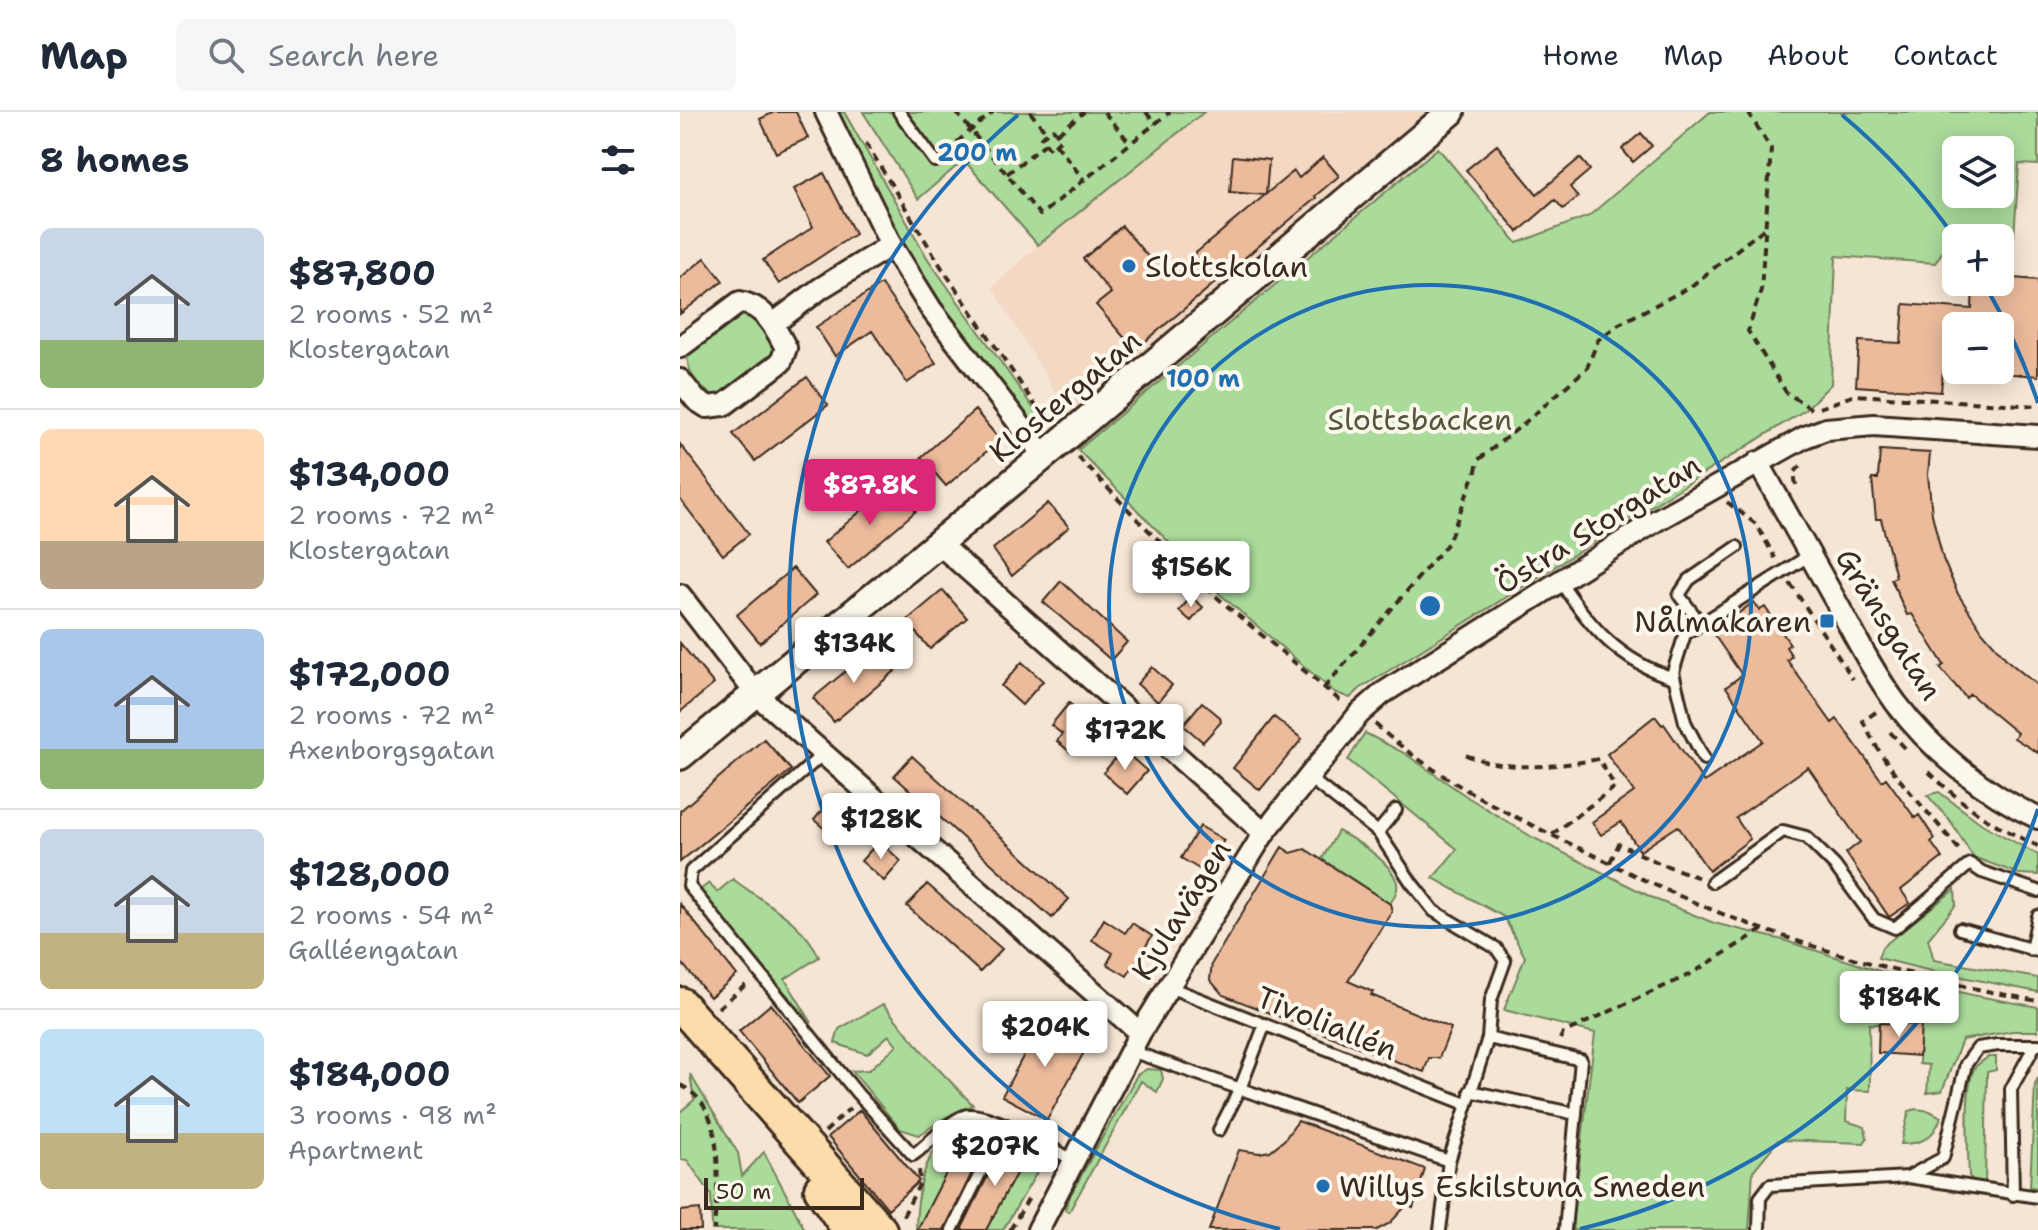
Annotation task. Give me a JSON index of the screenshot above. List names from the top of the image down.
{
  "streets": {
    "street": [
      "Klostergatan",
      "Östra Storgatan",
      "Gränsgatan",
      "Kjulavägen"
    ],
    "lane": ["Tivoliallén"]
  },
  "crossings": [
    ["Östra Storgatan", "Gränsgatan"],
    ["Östra Storgatan", "Kjulavägen"],
    ["Kjulavägen", "Tivoliallén"]
  ],
  "parks": ["Slottsbacken"],
  "places": {
    "other": ["Slottskolan", "Willys Eskilstuna Smeden"],
    "transit": ["Nålmakaren"]
  },
  "scale_bar": "50 m",
  "page": {
    "header": "Map",
    "search": "Search here",
    "nav": [
      "Home",
      "Map",
      "About",
      "Contact"
    ],
    "heading": "8 homes",
    "map_buttons": ["+", "−"],
    "list": [
      {
        "name": "$87,800",
        "note": "2 rooms · 52 m² · Klostergatan"
      },
      {
        "name": "$134,000",
        "note": "2 rooms · 72 m² · Klostergatan"
      },
      {
        "name": "$172,000",
        "note": "2 rooms · 72 m² · Axenborgsgatan"
      },
      {
        "name": "$128,000",
        "note": "2 rooms · 54 m² · Galléengatan"
      },
      {
        "name": "$184,000",
        "note": "3 rooms · 98 m² · Apartment"
      }
    ],
    "price": [
      "$87.8K",
      "$156K",
      "$134K",
      "$172K",
      "$128K",
      "$184K",
      "$204K",
      "$207K"
    ],
    "scale": "50 m"
  },
  "rings": ["200 m", "100 m"]
}
